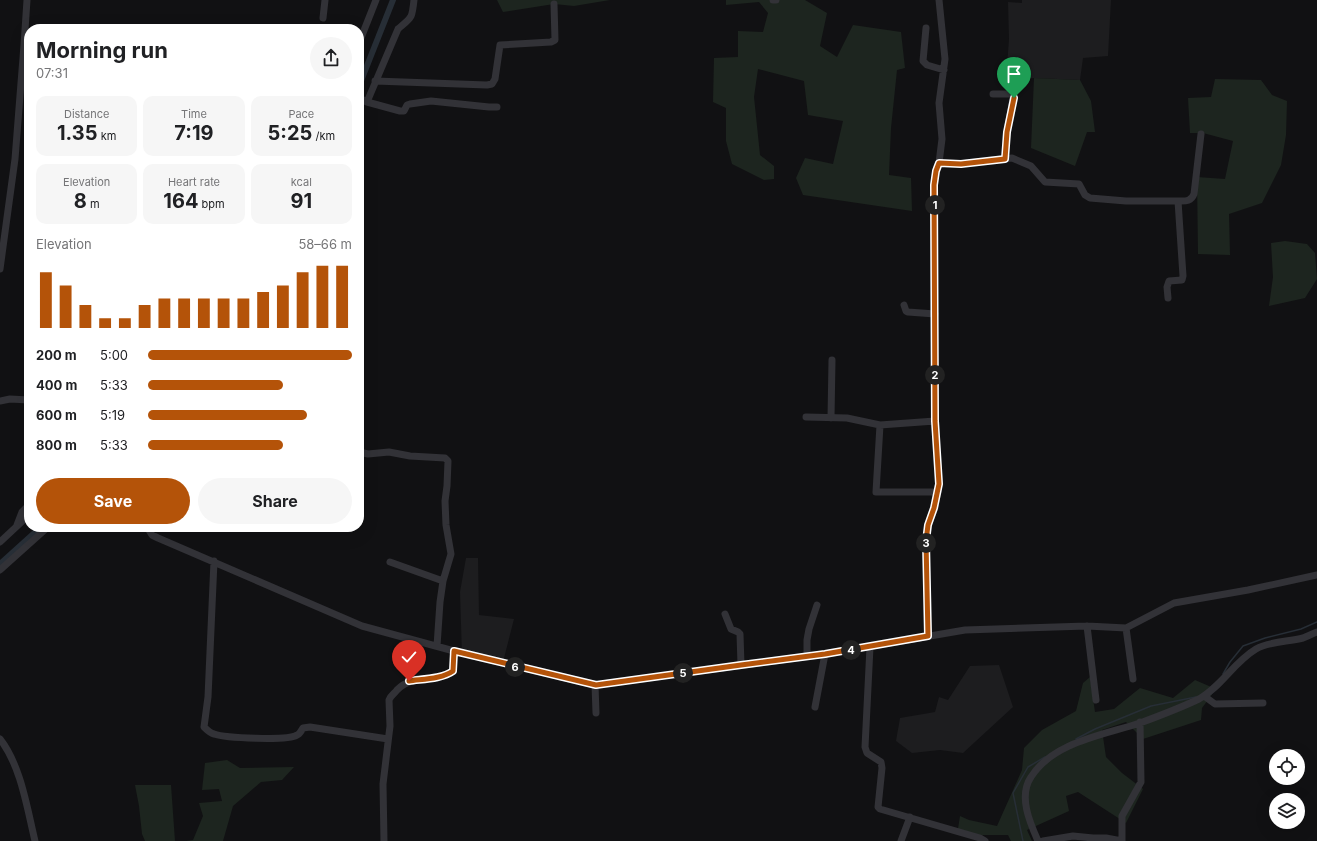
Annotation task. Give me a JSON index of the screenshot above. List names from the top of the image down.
{
  "page": {
    "heading": ["Morning run", "07:31"],
    "stats": [
      ["Distance", "1.35 km"],
      ["Time", "7:19"],
      ["Pace", "5:25 /km"],
      ["Elevation", "8 m"],
      ["Heart rate", "164 bpm"],
      ["kcal", "91"]
    ],
    "pins": [
      "1",
      "2",
      "3",
      "4",
      "6",
      "5"
    ],
    "chart": ["Elevation", "58–66 m"],
    "list": [
      {
        "name": "200 m",
        "note": "5:00"
      },
      {
        "name": "400 m",
        "note": "5:33"
      },
      {
        "name": "600 m",
        "note": "5:19"
      },
      {
        "name": "800 m",
        "note": "5:33"
      }
    ],
    "buttons": ["Save", "Share"]
  }
}
